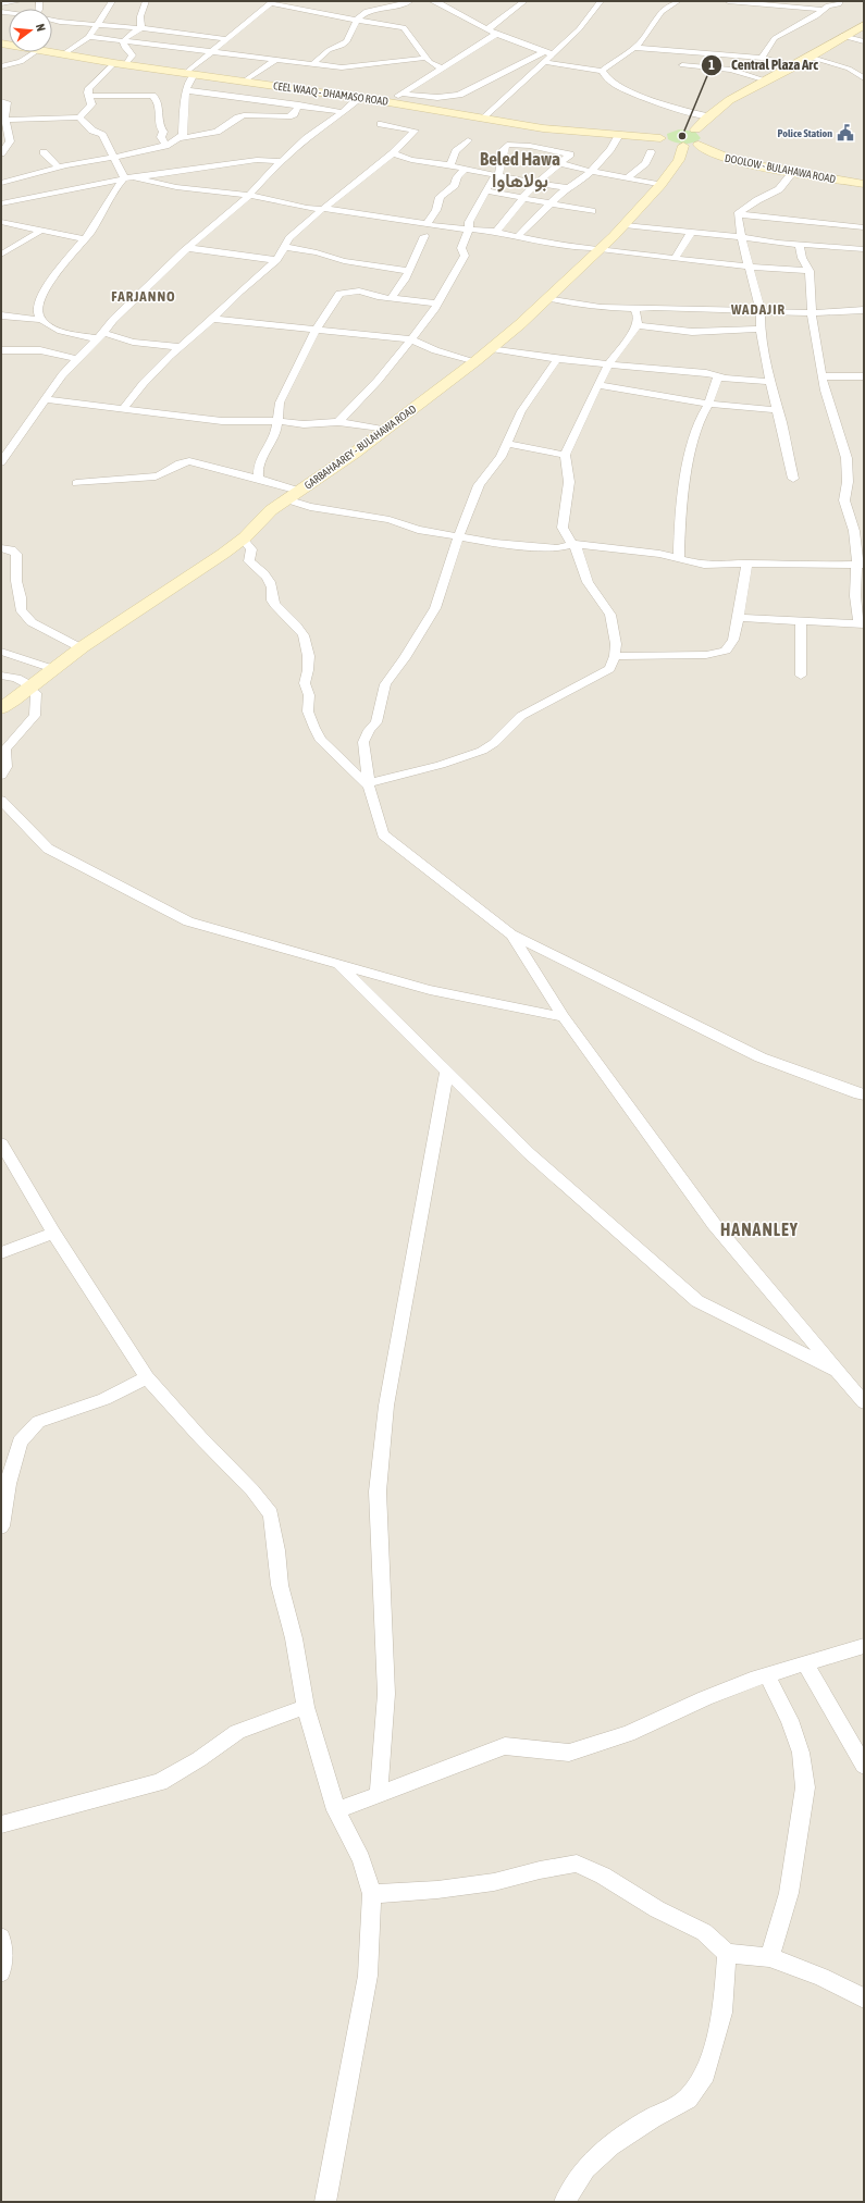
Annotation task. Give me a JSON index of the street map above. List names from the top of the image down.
{
  "streets": {
    "main road": ["CEEL WAAQ - DHAMASO ROAD", "DOOLOW - BULAHAWA ROAD", "GARBAHAAREY - BULAHAWA ROAD"]
  },
  "crossings": [
    ["CEEL WAAQ - DHAMASO ROAD", "GARBAHAAREY - BULAHAWA ROAD"]
  ],
  "districts": [
    "Beled Hawa بولاهاوا",
    "FARJANNO",
    "WADAJIR",
    "HANANLEY"
  ],
  "places": {
    "public building": ["Police Station"],
    "other": ["Central Plaza Arc"]
  },
  "north": "right"
}
